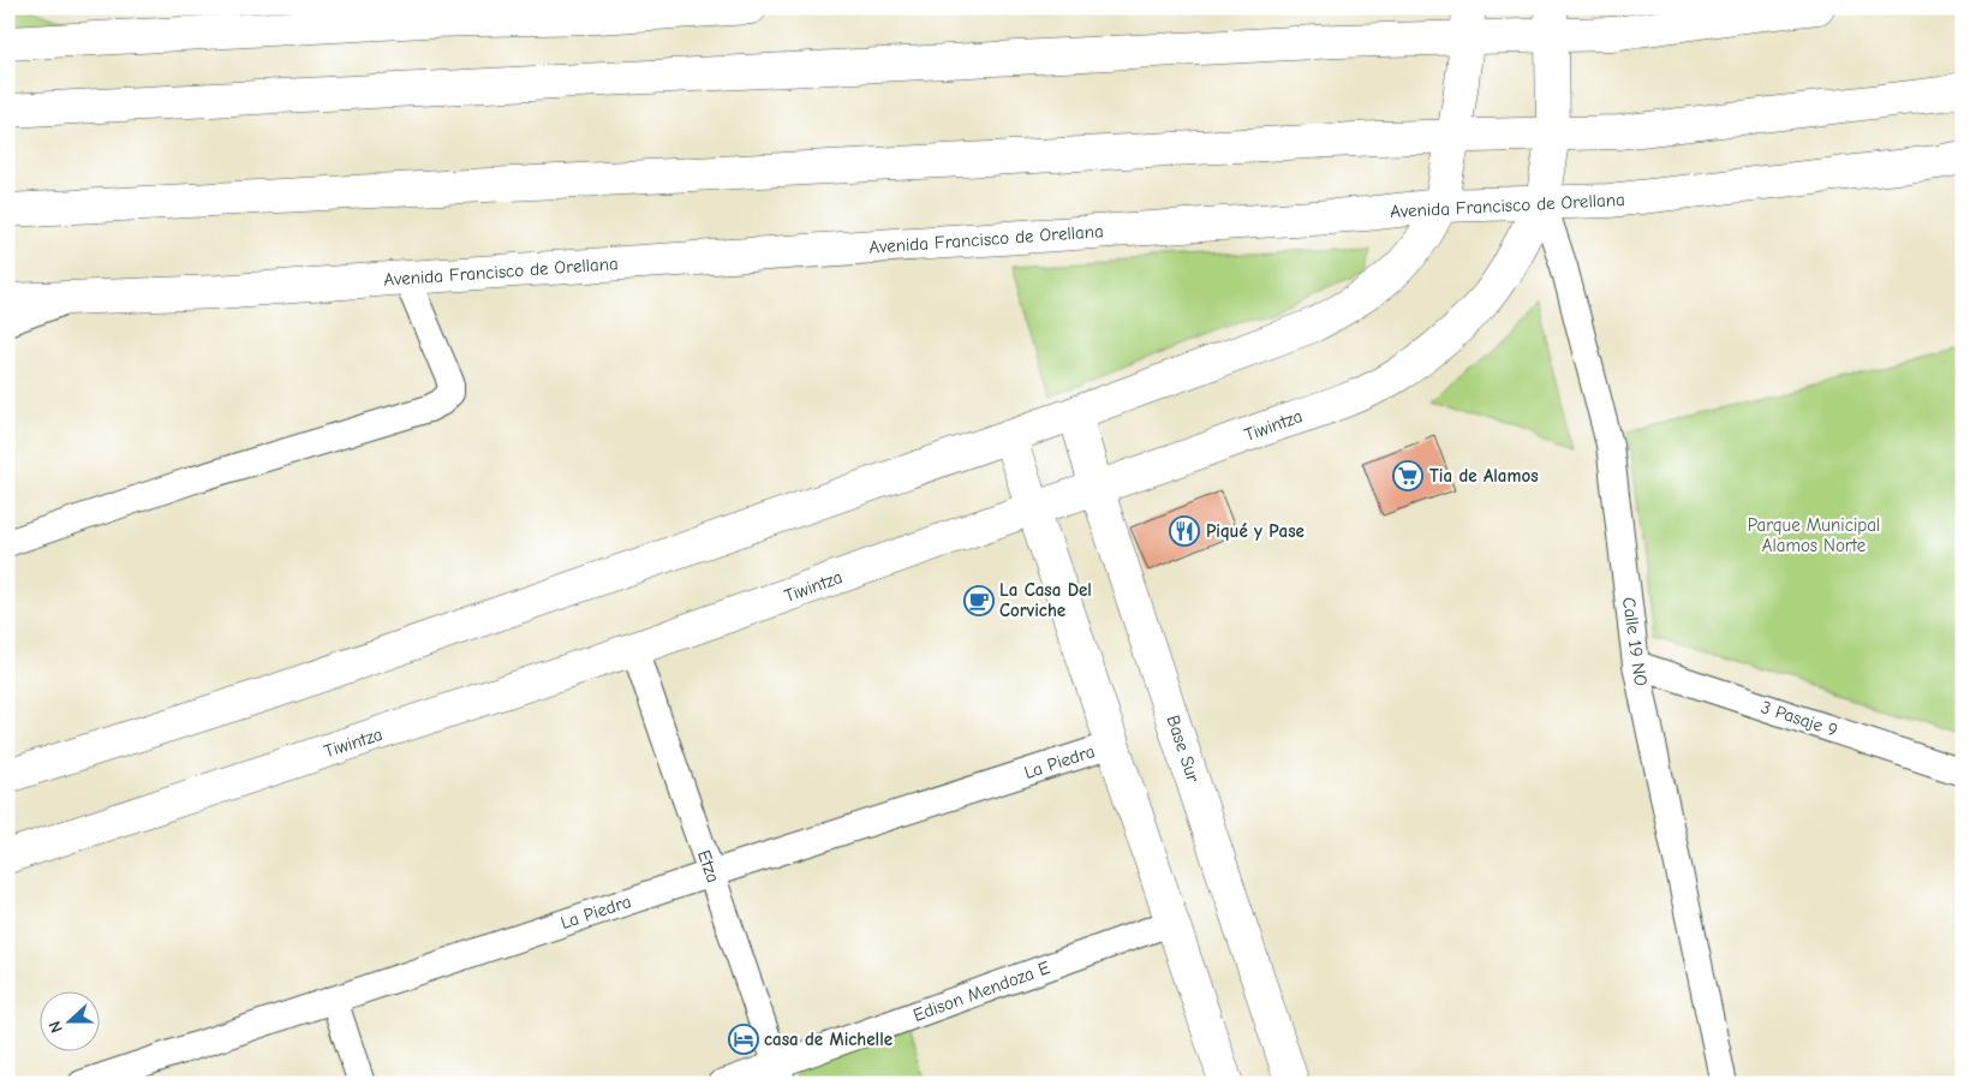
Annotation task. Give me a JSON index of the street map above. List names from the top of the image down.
{
  "streets": {
    "main road": ["Avenida Francisco de Orellana", "Tiwintza", "Base Sur"],
    "street": [
      "Calle 19 NO",
      "3 Pasaje 9",
      "La Piedra",
      "Etza",
      "Edison Mendoza E"
    ]
  },
  "crossings": [
    ["Avenida Francisco de Orellana", "Tiwintza"],
    ["Avenida Francisco de Orellana", "Calle 19 NO"],
    ["Tiwintza", "Calle 19 NO"],
    ["Tiwintza", "Base Sur"],
    ["Tiwintza", "Etza"],
    ["Calle 19 NO", "3 Pasaje 9"],
    ["La Piedra", "Etza"],
    ["Etza", "Edison Mendoza E"]
  ],
  "parks": ["Parque Municipal Alamos Norte"],
  "places": {
    "supermarket": ["Tia de Alamos"],
    "restaurant": ["Piqué y Pase"],
    "cafe": ["La Casa Del Corviche"],
    "hotel": ["casa de Michelle"]
  },
  "north": "left"
}
